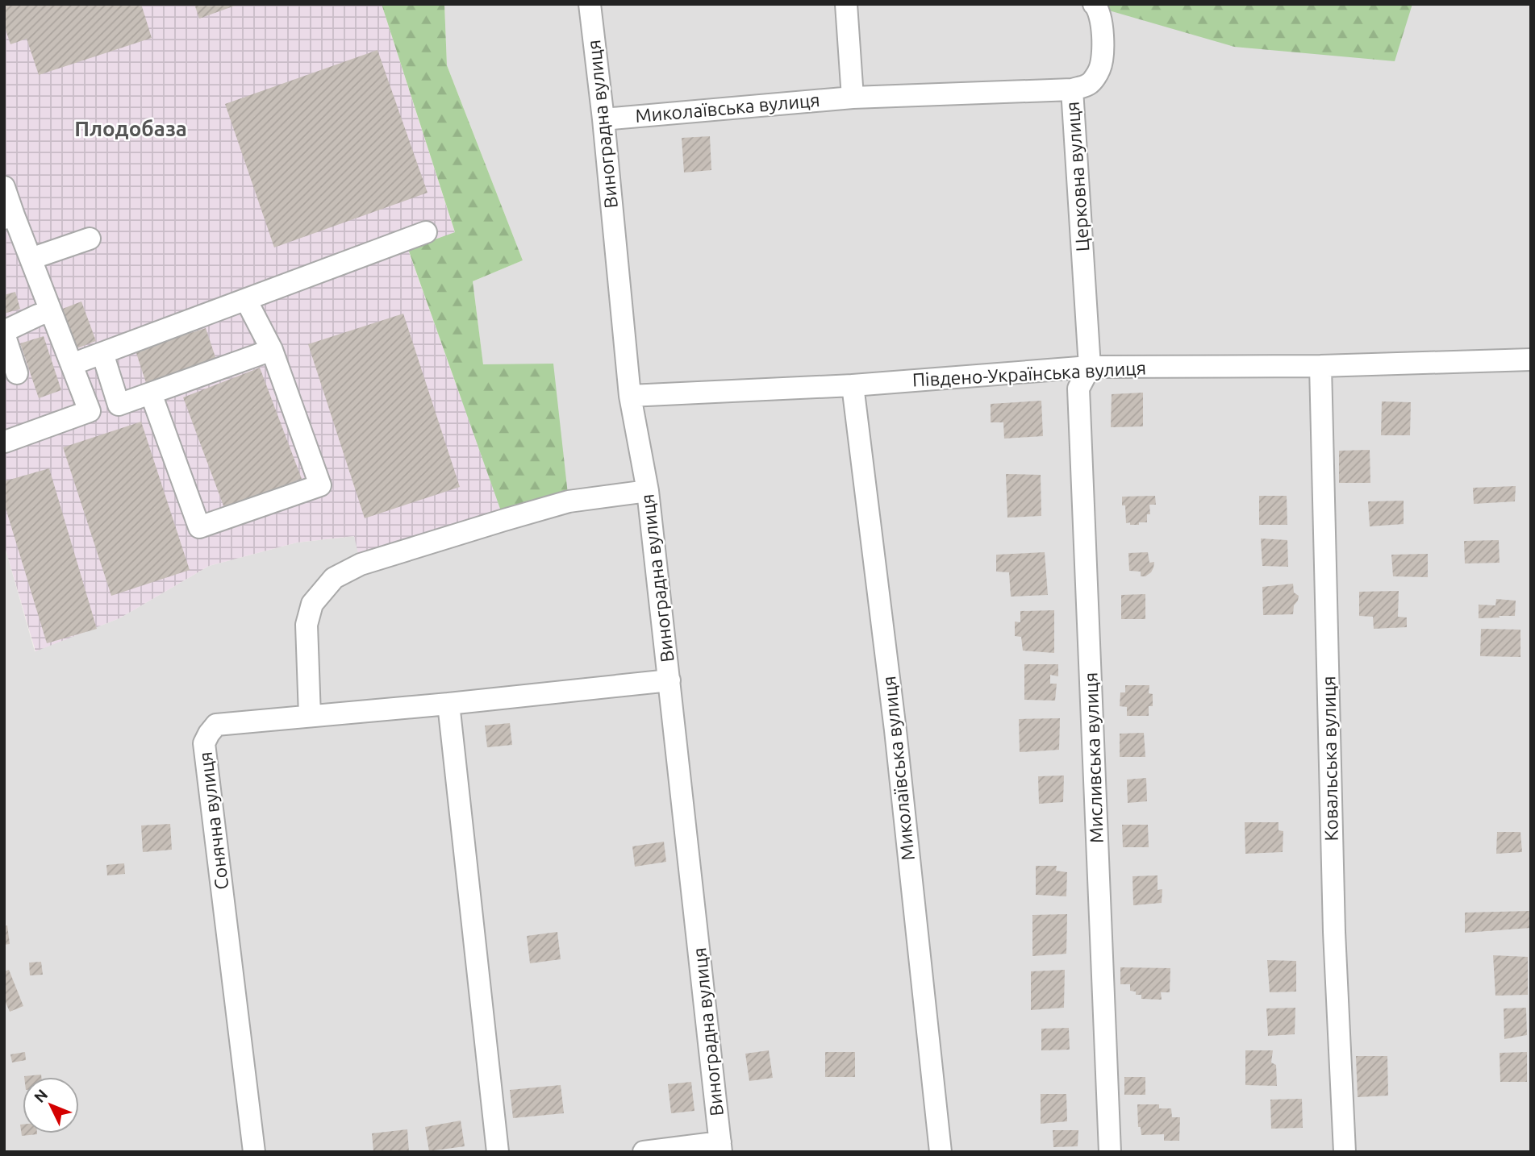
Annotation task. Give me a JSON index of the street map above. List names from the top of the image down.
{
  "streets": {
    "street": [
      "Миколаївська вулиця",
      "Виноградна вулиця",
      "Церковна вулиця",
      "Південо-Українська вулиця",
      "Мисливська вулиця",
      "Ковальська вулиця",
      "Сонячна вулиця"
    ]
  },
  "crossings": [
    ["Миколаївська вулиця", "Виноградна вулиця"],
    ["Миколаївська вулиця", "Церковна вулиця"],
    ["Миколаївська вулиця", "Південо-Українська вулиця"],
    ["Виноградна вулиця", "Південо-Українська вулиця"],
    ["Виноградна вулиця", "Сонячна вулиця"],
    ["Церковна вулиця", "Південо-Українська вулиця"],
    ["Церковна вулиця", "Мисливська вулиця"],
    ["Південо-Українська вулиця", "Мисливська вулиця"],
    ["Південо-Українська вулиця", "Ковальська вулиця"]
  ],
  "districts": ["Плодобаза"],
  "north": "top left"
}
